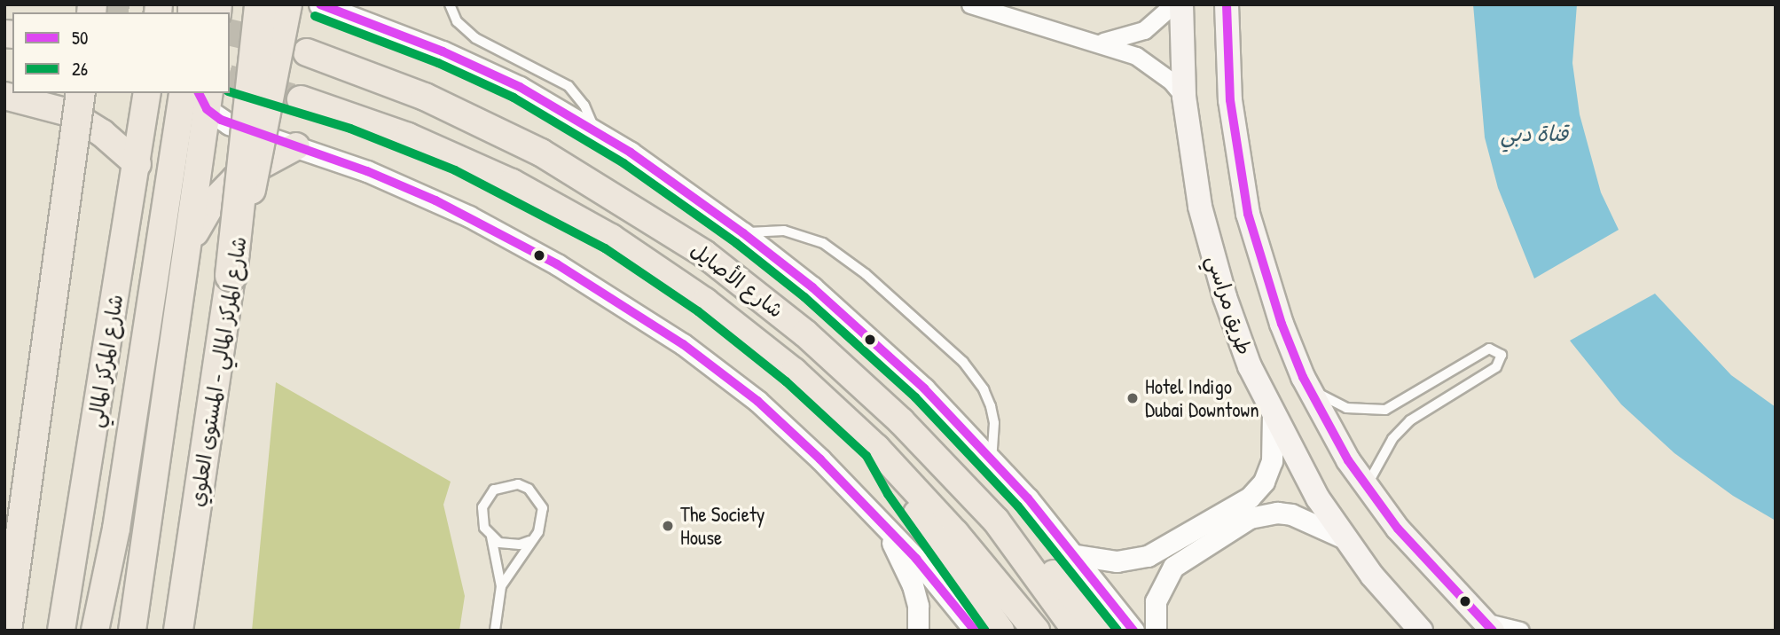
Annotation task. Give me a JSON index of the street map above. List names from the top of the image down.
{
  "streets": {
    "highway": ["شارع المركز المالي - المستوى العلوي"],
    "main road": ["شارع الأصايل", "طريق مراسي", "شارع المركز المالي"]
  },
  "water": ["قناة دبي"],
  "places": ["Hotel Indigo Dubai Downtown", "The Society House"],
  "lines": ["transit line 50", "transit line 26"],
  "legend": ["50", "26"]
}
